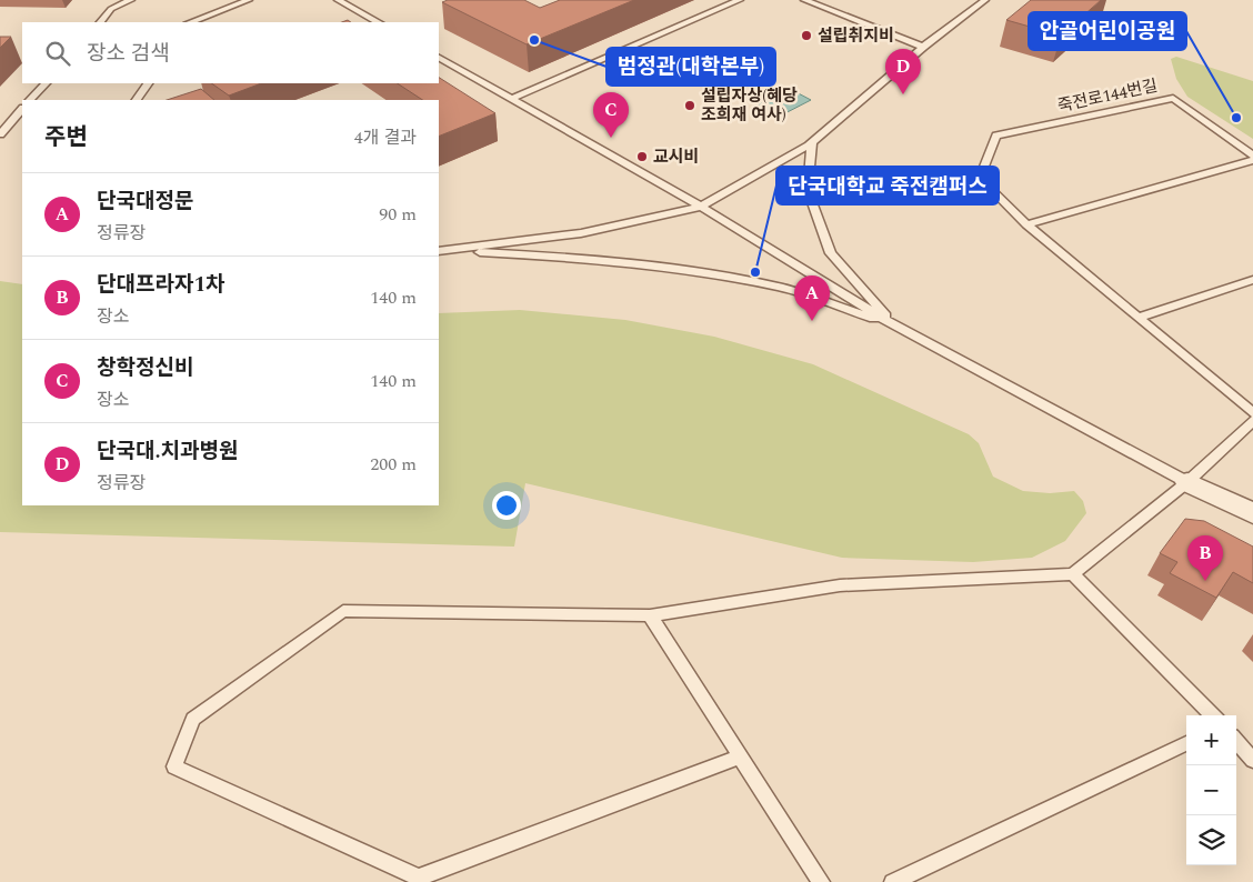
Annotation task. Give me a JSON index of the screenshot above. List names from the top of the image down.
{
  "streets": {
    "lane": ["죽전로144번길"]
  },
  "places": [
    "설립취지비",
    "범정관(대학본부)",
    "설립자상(혜당 조희재 여사)",
    "안골어린이공원",
    "교시비",
    "단국대학교 죽전캠퍼스"
  ],
  "page": {
    "search": "장소 검색",
    "pins": [
      "D",
      "C",
      "A",
      "B"
    ],
    "heading": ["주변", "4개 결과"],
    "list": [
      {
        "mark": "A",
        "name": "단국대정문",
        "note": "정류장",
        "value": "90 m"
      },
      {
        "mark": "B",
        "name": "단대프라자1차",
        "note": "장소",
        "value": "140 m"
      },
      {
        "mark": "C",
        "name": "창학정신비",
        "note": "장소",
        "value": "140 m"
      },
      {
        "mark": "D",
        "name": "단국대.치과병원",
        "note": "정류장",
        "value": "200 m"
      }
    ],
    "map_buttons": ["+", "−"]
  }
}
